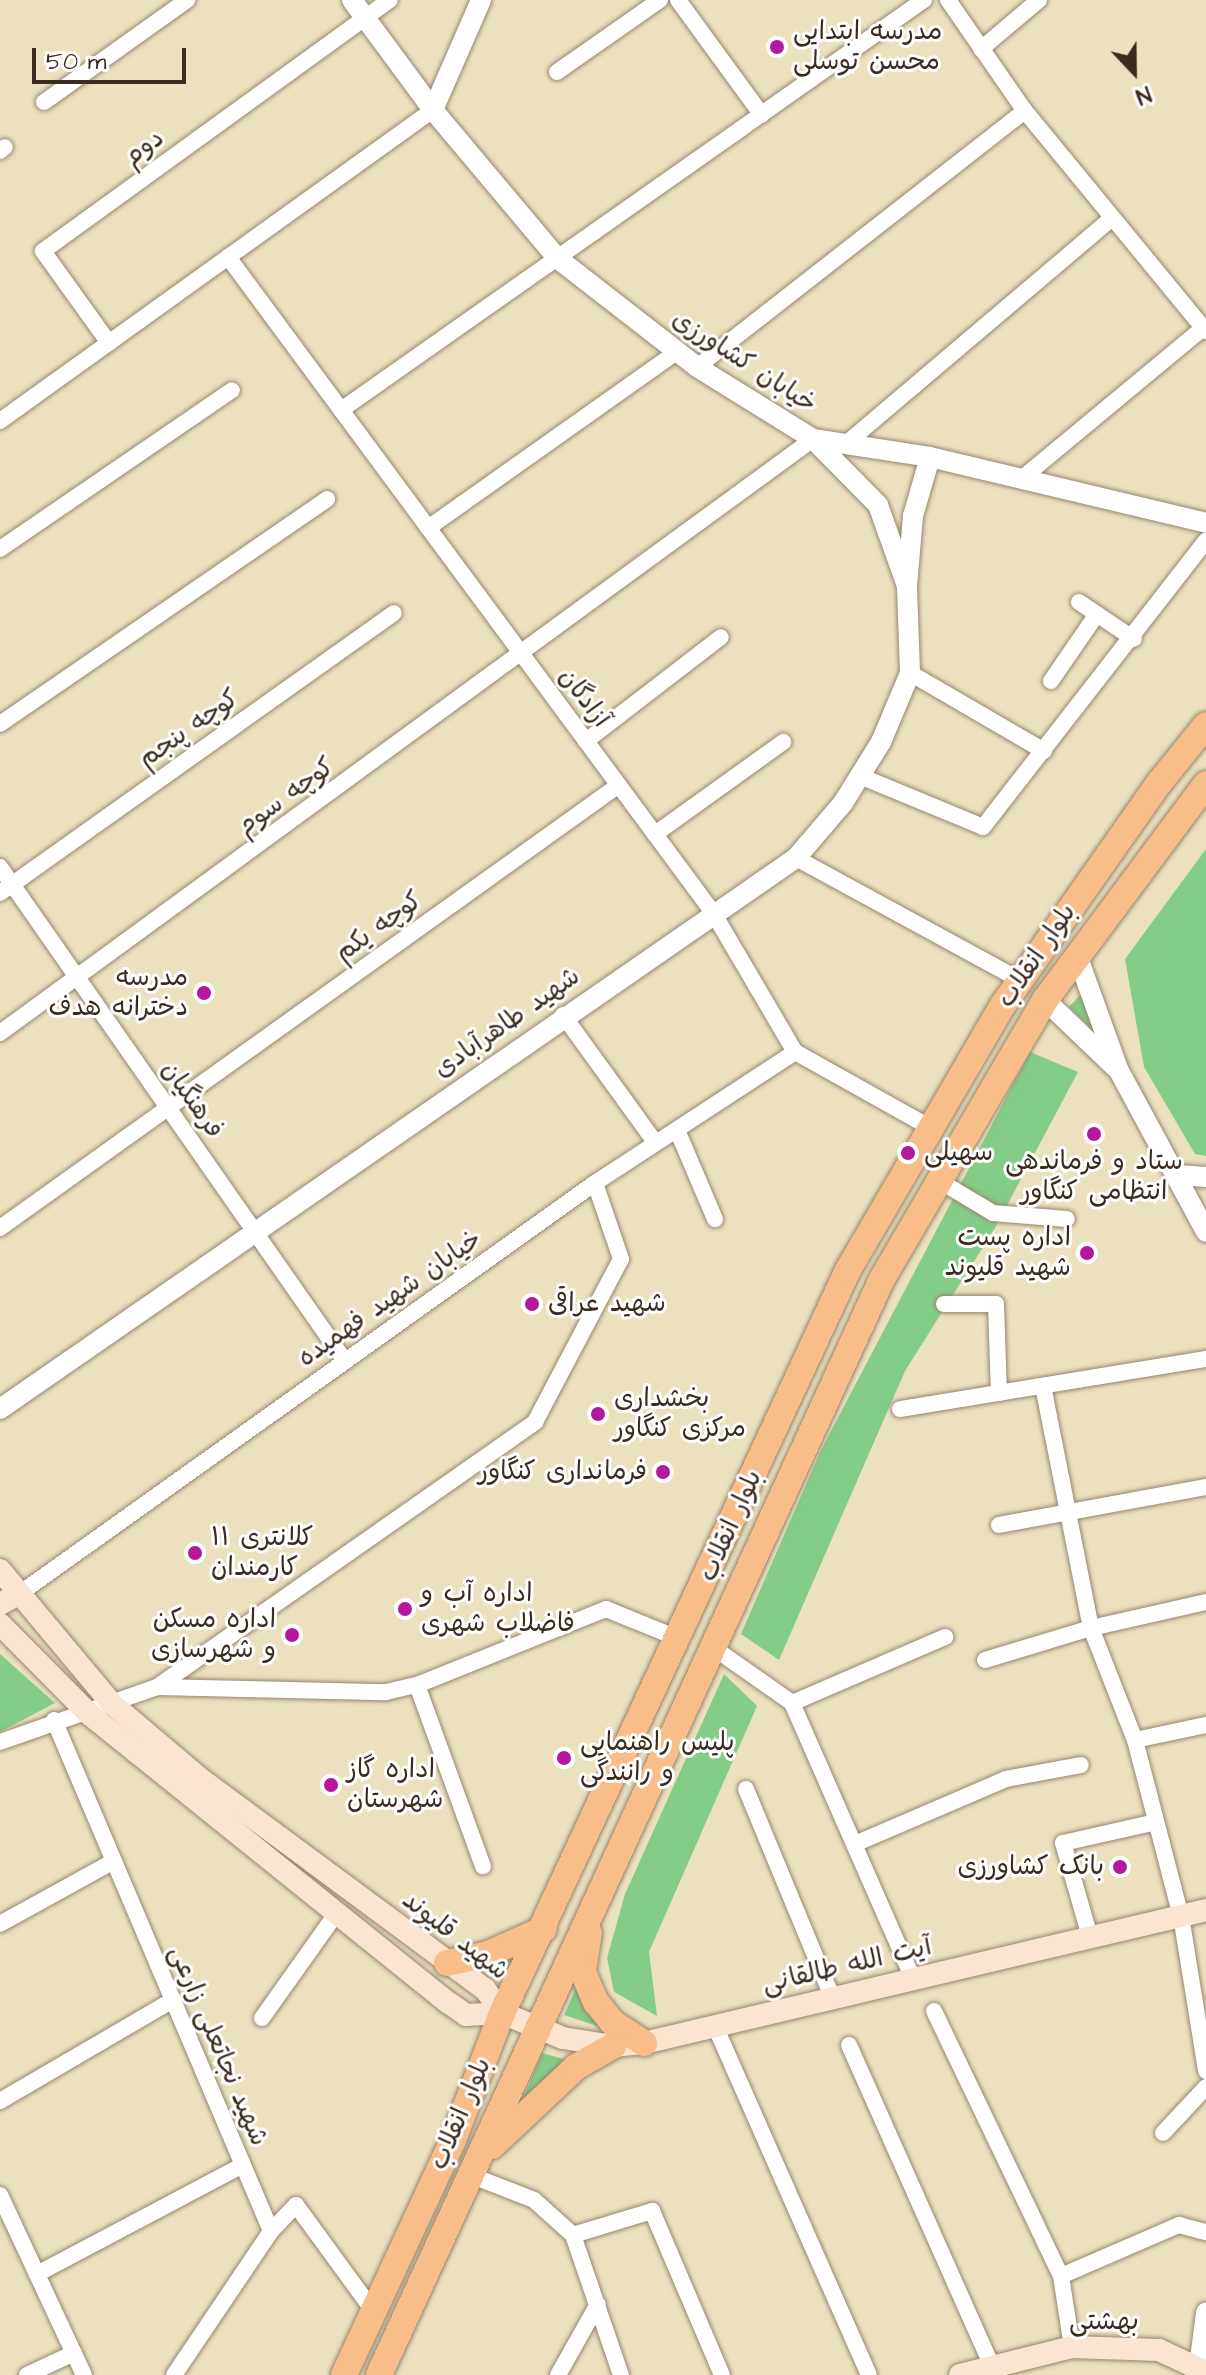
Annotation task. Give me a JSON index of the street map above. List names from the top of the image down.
{
  "streets": {
    "main road": [
      "بلوار انقلاب",
      "شهید قلیوند",
      "آیت الله طالقانی",
      "بهشتی"
    ],
    "street": [
      "دوم",
      "خیابان کشاورزی",
      "آزادگان",
      "کوچه پنجم",
      "کوچه سوم",
      "کوچه یکم",
      "شهید طاهرآبادی",
      "فرهنگیان",
      "خیابان شهید فهمیده",
      "شهید نجاتعلی زارعی"
    ]
  },
  "crossings": [
    ["دوم", "خیابان کشاورزی"],
    ["خیابان کشاورزی", "کوچه سوم"],
    ["آزادگان", "کوچه سوم"],
    ["آزادگان", "کوچه یکم"],
    ["آزادگان", "شهید طاهرآبادی"],
    ["آزادگان", "خیابان شهید فهمیده"],
    ["کوچه پنجم", "فرهنگیان"],
    ["کوچه سوم", "فرهنگیان"],
    ["کوچه یکم", "فرهنگیان"],
    ["بلوار انقلاب", "شهید قلیوند"],
    ["بلوار انقلاب", "آیت الله طالقانی"],
    ["شهید طاهرآبادی", "فرهنگیان"],
    ["فرهنگیان", "خیابان شهید فهمیده"],
    ["خیابان شهید فهمیده", "شهید قلیوند"],
    ["شهید قلیوند", "آیت الله طالقانی"]
  ],
  "places": [
    "مدرسه ابتدایی محسن توسلی",
    "مدرسه دخترانه هدف",
    "ستاد و فرماندهی انتظامی کنگاور",
    "سهیلی",
    "اداره پست شهید قلیوند",
    "شهید عراقی",
    "بخشداری مرکزی کنگاور",
    "فرمانداری کنگاور",
    "کلانتری ۱۱ کارمندان",
    "اداره آب و فاضلاب شهری",
    "اداره مسکن و شهرسازی",
    "پلیس راهنمایی و رانندگی",
    "اداره گاز شهرستان",
    "بانک کشاورزی"
  ],
  "scale_bar": "50 m",
  "north": "bottom"
}
